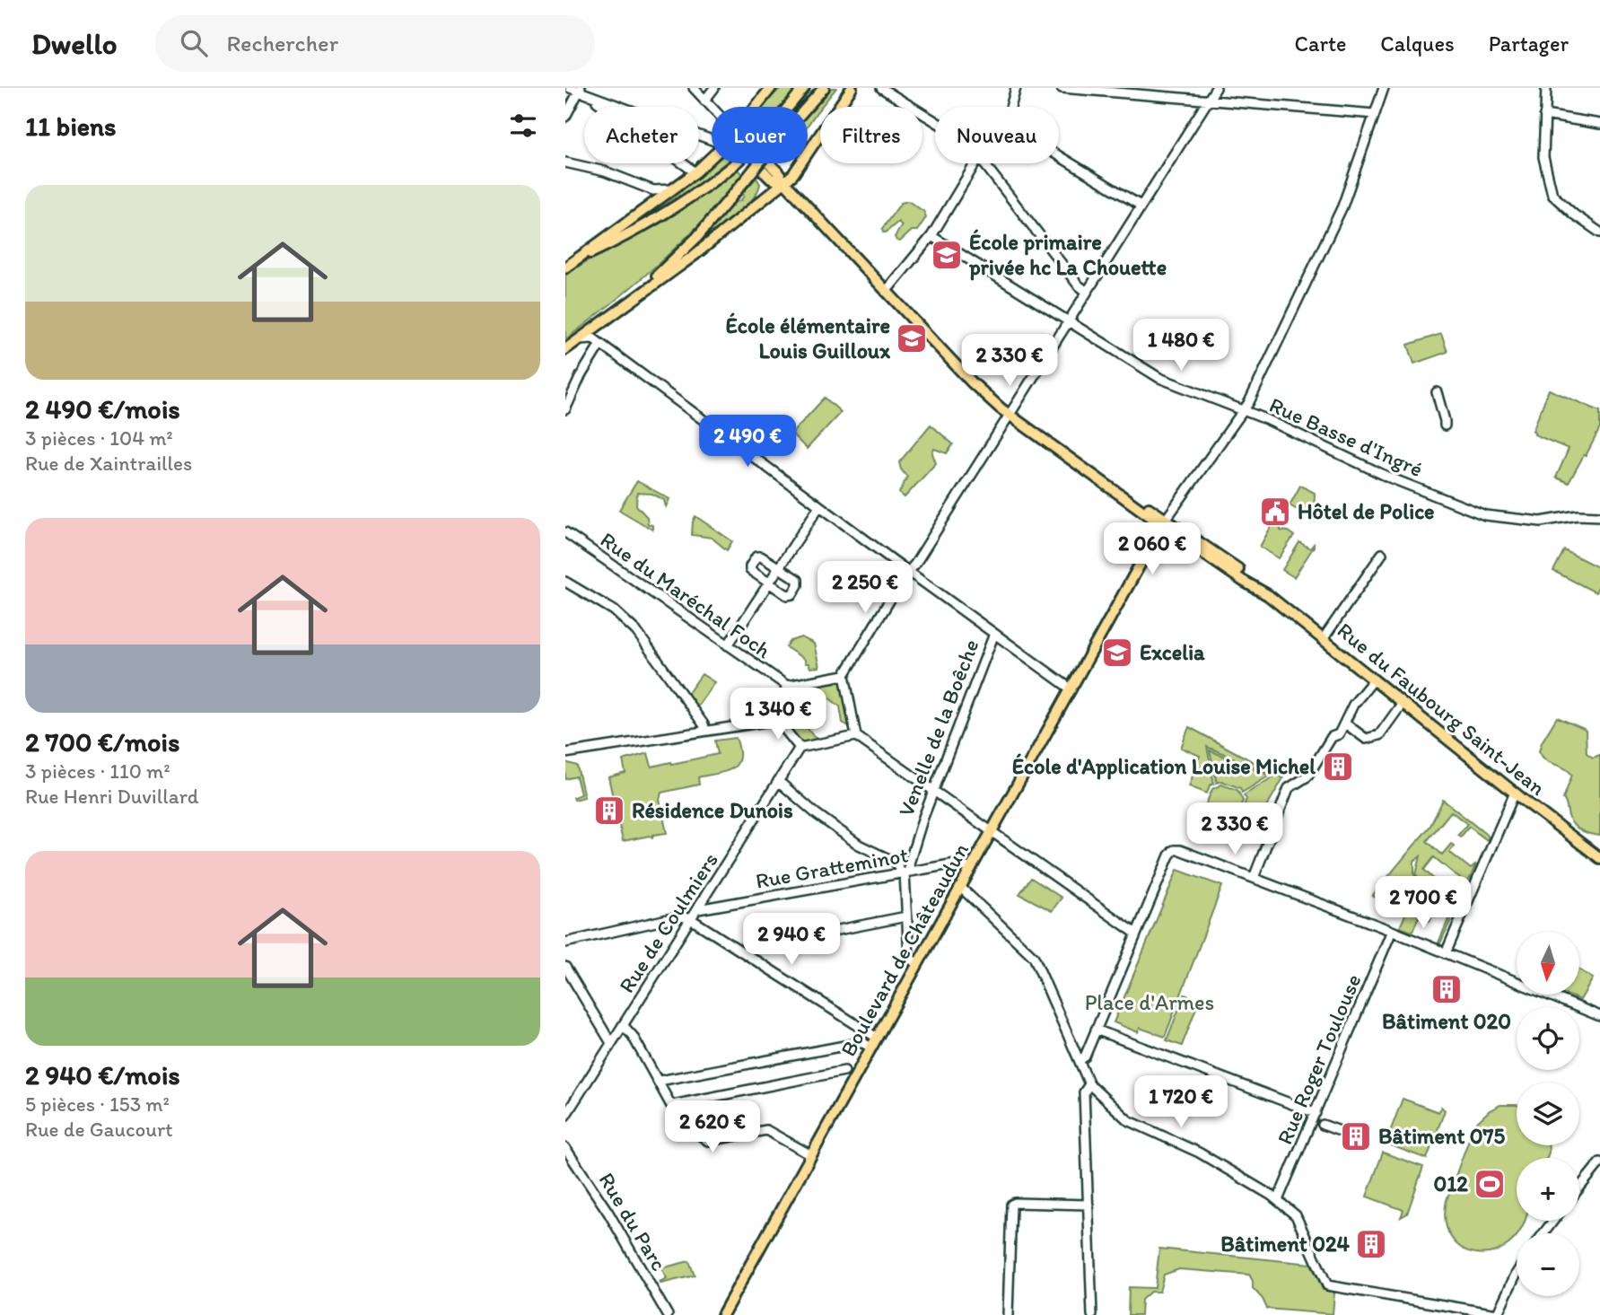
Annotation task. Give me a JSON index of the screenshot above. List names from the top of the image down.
{
  "streets": {
    "main road": ["Rue du Faubourg Saint-Jean", "Boulevard de Châteaudun"],
    "street": [
      "Rue Basse d'Ingré",
      "Rue du Maréchal Foch",
      "Venelle de la Boêche",
      "Rue Gratteminot",
      "Rue de Coulmiers",
      "Rue Roger Toulouse",
      "Rue du Parc"
    ]
  },
  "crossings": [
    ["Rue du Faubourg Saint-Jean", "Boulevard de Châteaudun"],
    ["Venelle de la Boêche", "Rue Gratteminot"],
    ["Venelle de la Boêche", "Boulevard de Châteaudun"],
    ["Rue Gratteminot", "Rue de Coulmiers"],
    ["Rue Gratteminot", "Boulevard de Châteaudun"]
  ],
  "parks": ["Place d'Armes"],
  "places": {
    "school or university": ["École primaire privée hc La Chouette", "École élémentaire Louis Guilloux", "Excelia"],
    "public building": ["Hôtel de Police"],
    "building": [
      "École d'Application Louise Michel",
      "Résidence Dunois",
      "Bâtiment 020",
      "Bâtiment 075",
      "Bâtiment 024"
    ],
    "sports": ["012"]
  },
  "north": "bottom",
  "page": {
    "header": "Dwello",
    "search": "Rechercher",
    "nav": ["Carte", "Calques", "Partager"],
    "heading": "11 biens",
    "chip": [
      "Acheter",
      "Louer",
      "Filtres",
      "Nouveau"
    ],
    "list": [
      {
        "name": "2 490 €/mois",
        "note": "3 pièces · 104 m² · Rue de Xaintrailles"
      },
      {
        "name": "2 700 €/mois",
        "note": "3 pièces · 110 m² · Rue Henri Duvillard"
      },
      {
        "name": "2 940 €/mois",
        "note": "5 pièces · 153 m² · Rue de Gaucourt"
      }
    ],
    "price": [
      "1 480 €",
      "2 330 €",
      "2 490 €",
      "2 060 €",
      "2 250 €",
      "1 340 €",
      "2 330 €",
      "2 700 €",
      "2 940 €",
      "1 720 €",
      "2 620 €"
    ],
    "map_buttons": ["+", "−"]
  }
}
